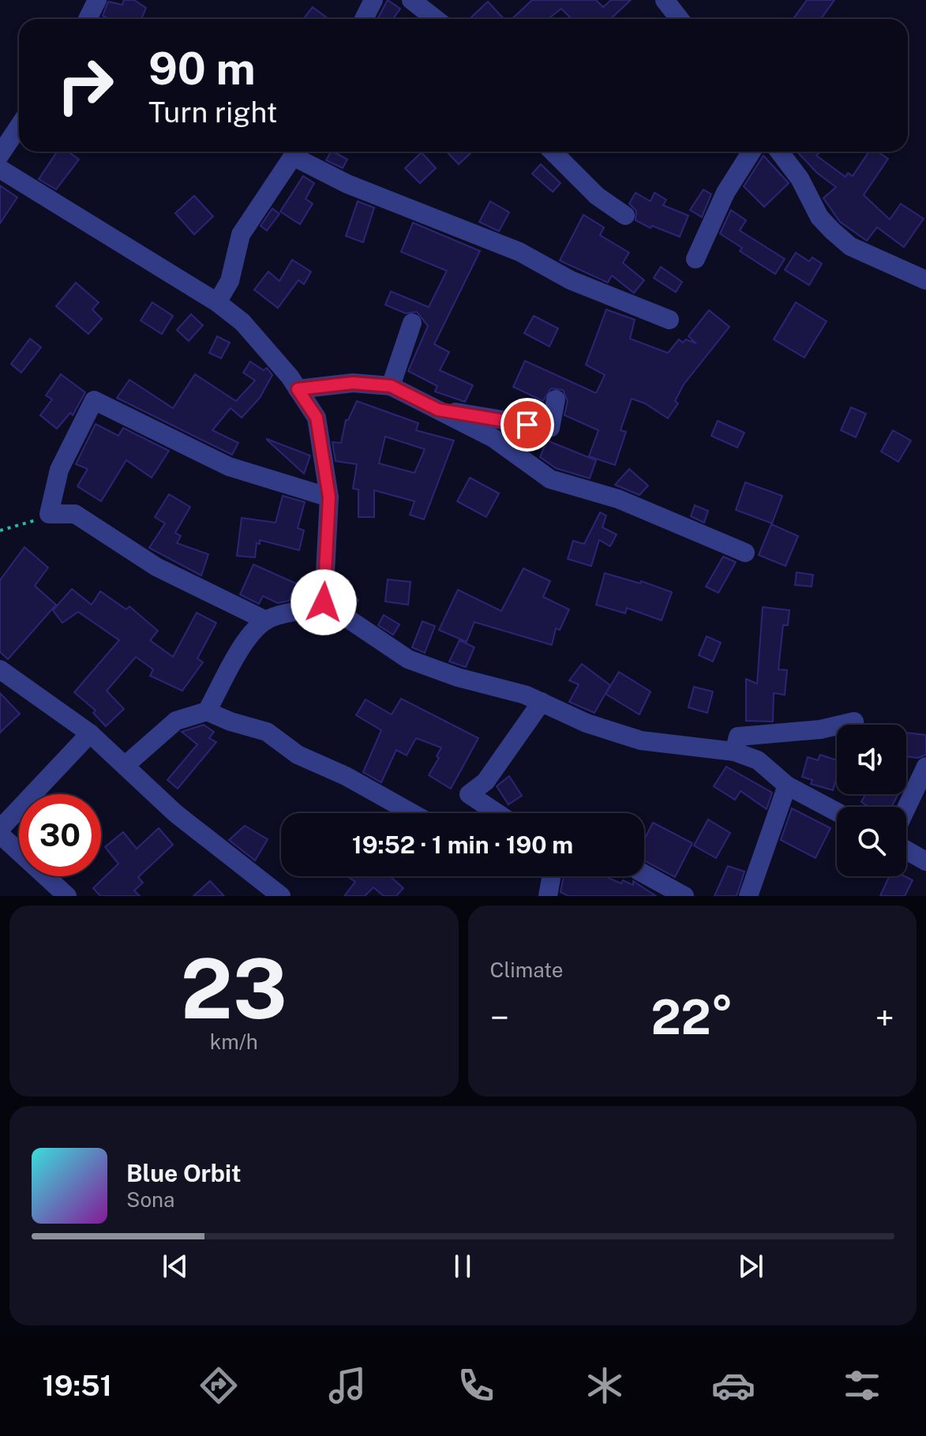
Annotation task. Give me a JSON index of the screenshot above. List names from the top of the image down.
{
  "page": {
    "turn": ["90 m", "Turn right"],
    "limit": "30",
    "trip": "19:52 · 1 min · 190 m",
    "tile": [
      ["23", "km/h"],
      "Climate"
    ],
    "heat": ["−", "22°", "+"],
    "song": ["Blue Orbit", "Sona"],
    "tabs": "19:51"
  }
}
